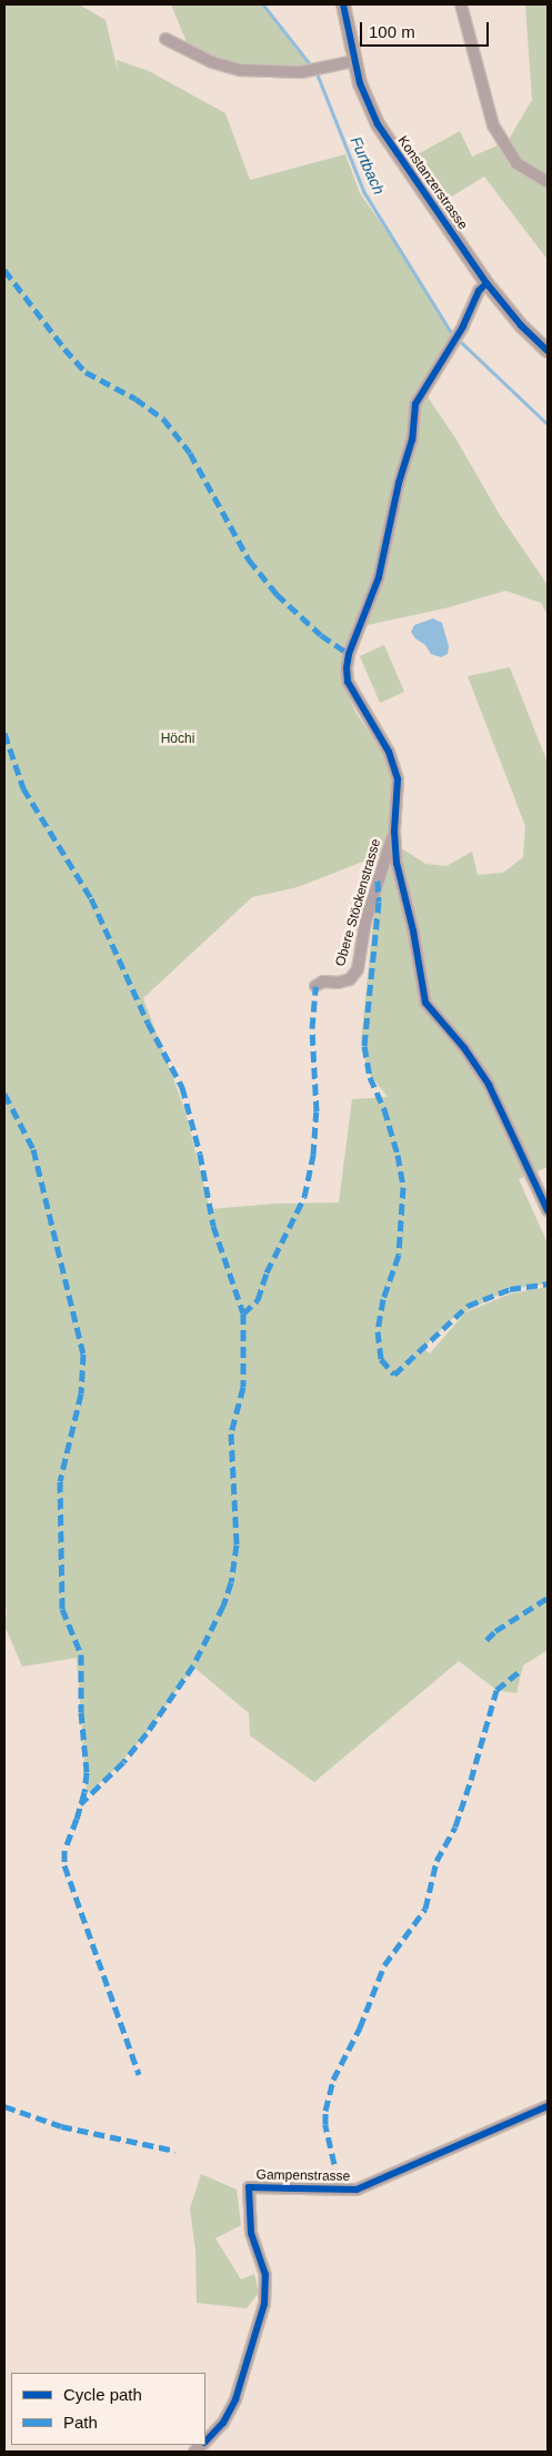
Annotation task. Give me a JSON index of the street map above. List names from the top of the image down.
{
  "streets": {
    "main road": ["Konstanzerstrasse"],
    "street": ["Obere Stöckenstrasse", "Gampenstrasse"]
  },
  "water": ["Furtbach"],
  "parks": ["Höchi"],
  "legend": ["Cycle path", "Path"],
  "scale_bar": "100 m"
}
